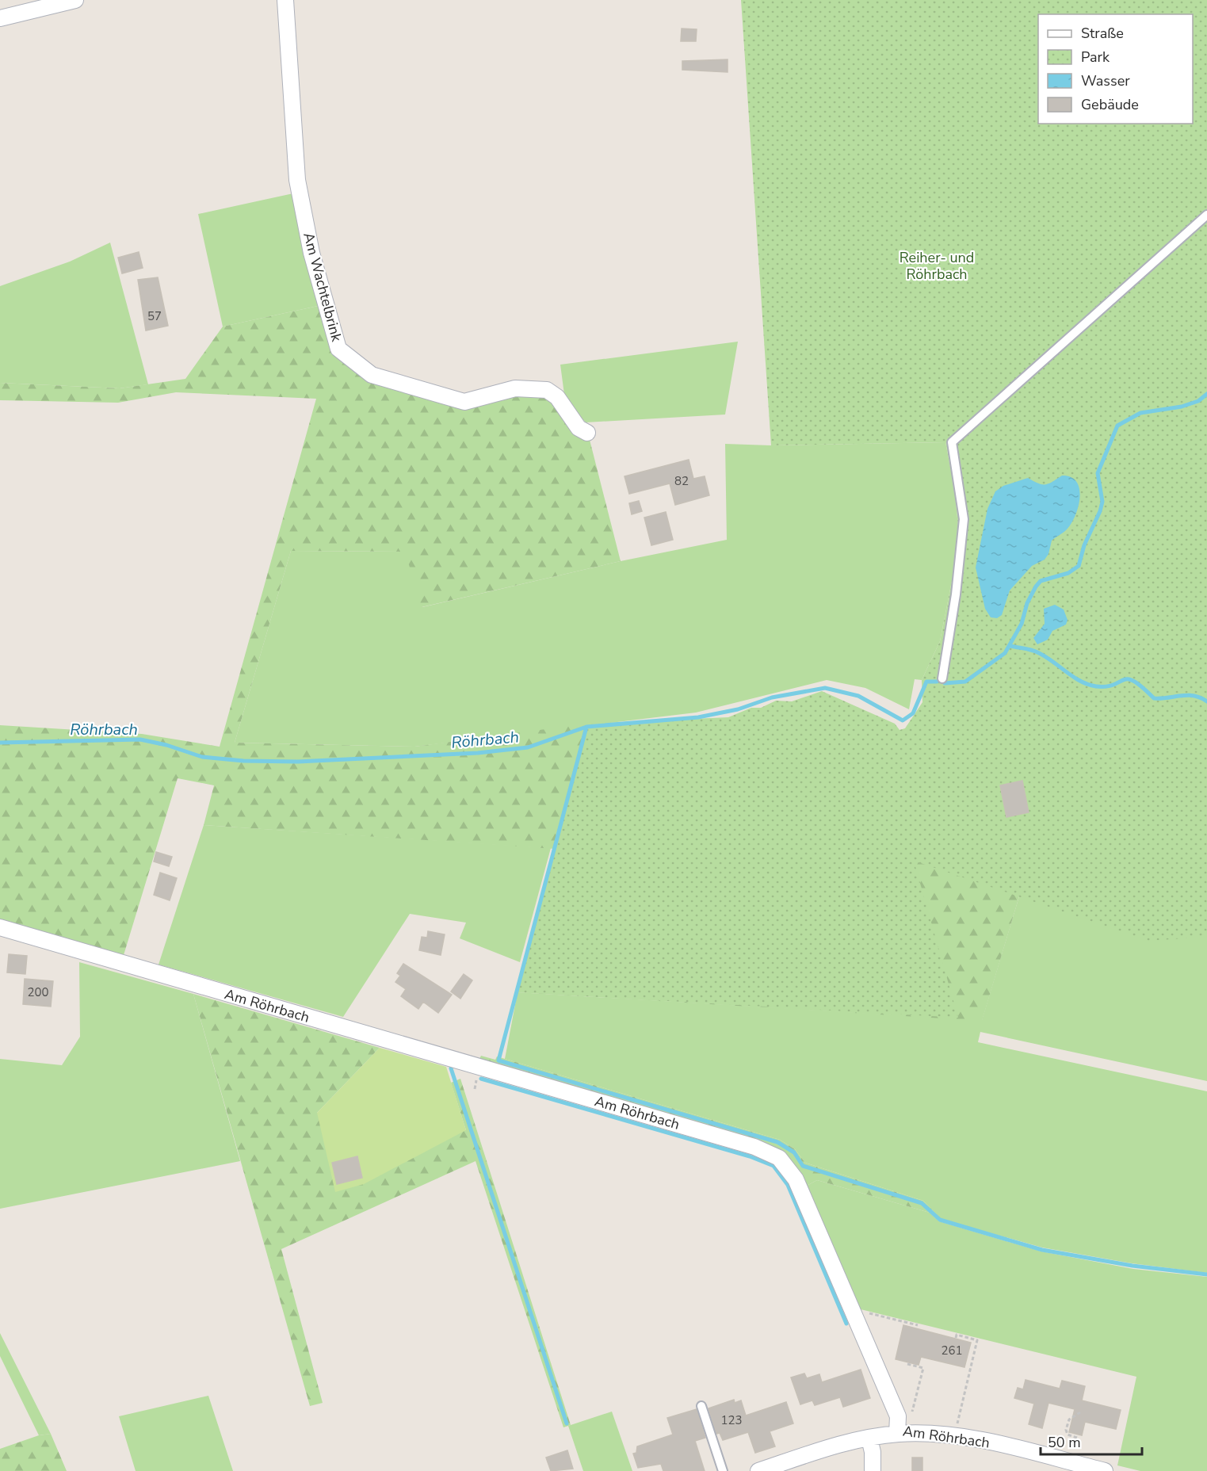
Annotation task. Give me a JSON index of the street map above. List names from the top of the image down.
{
  "streets": {
    "street": ["Am Wachtelbrink", "Am Röhrbach"]
  },
  "water": ["Röhrbach"],
  "parks": ["Reiher- und Röhrbach"],
  "house_numbers": [
    "57",
    "82",
    "200",
    "261",
    "123"
  ],
  "legend": [
    "Straße",
    "Park",
    "Wasser",
    "Gebäude"
  ],
  "scale_bar": "50 m"
}
